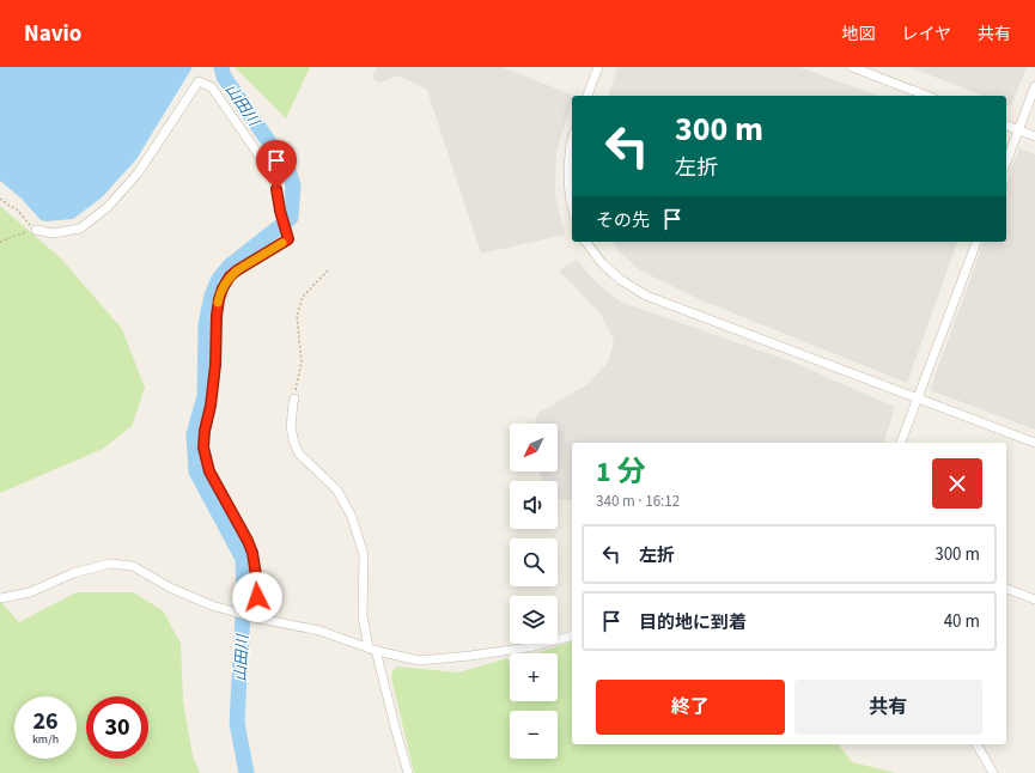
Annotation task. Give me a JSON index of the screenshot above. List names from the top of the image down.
{
  "water": ["山田川"],
  "north": "bottom left",
  "page": {
    "header": "Navio",
    "nav": ["地図", "レイヤ", "共有"],
    "turn": ["300 m", "左折"],
    "then": "その先",
    "map_buttons": ["+", "−"],
    "heading": ["1 分", "340 m · 16:12"],
    "list": [
      {
        "name": "左折",
        "value": "300 m"
      },
      {
        "name": "目的地に到着",
        "value": "40 m"
      }
    ],
    "buttons": ["終了", "共有"],
    "speed": "26 km/h",
    "limit": "30"
  }
}
